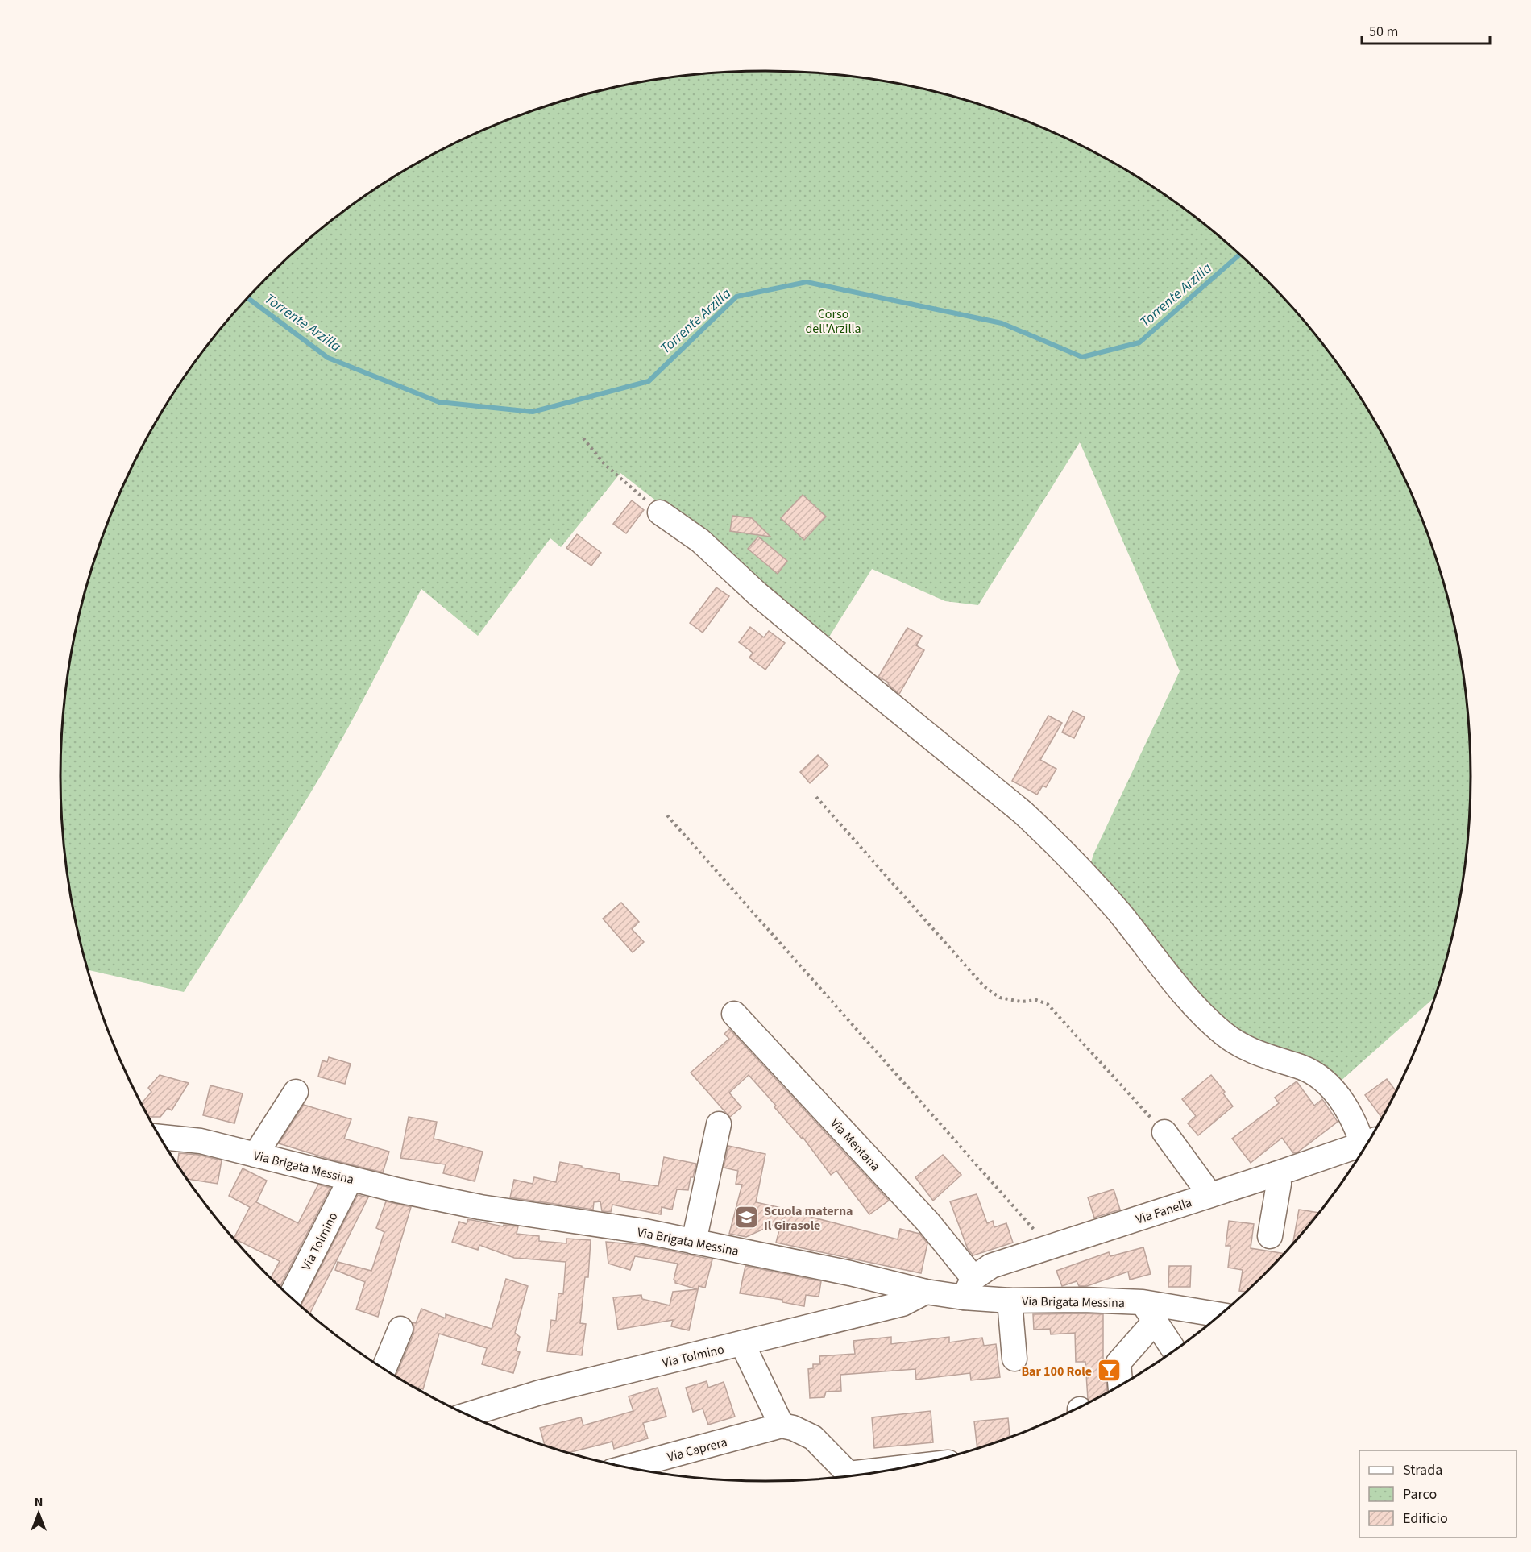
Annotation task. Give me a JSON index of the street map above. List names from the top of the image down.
{
  "streets": {
    "street": [
      "Via Mentana",
      "Via Brigata Messina",
      "Via Fanella",
      "Via Tolmino",
      "Via Caprera"
    ]
  },
  "crossings": [
    ["Via Mentana", "Via Brigata Messina"],
    ["Via Mentana", "Via Fanella"],
    ["Via Brigata Messina", "Via Fanella"],
    ["Via Brigata Messina", "Via Tolmino"]
  ],
  "water": ["Torrente Arzilla"],
  "parks": ["Corso dell'Arzilla"],
  "places": {
    "school or university": ["Scuola materna Il Girasole"],
    "bar": ["Bar 100 Role"]
  },
  "legend": ["Strada", "Parco", "Edificio"],
  "scale_bar": "50 m",
  "north": "top"
}
